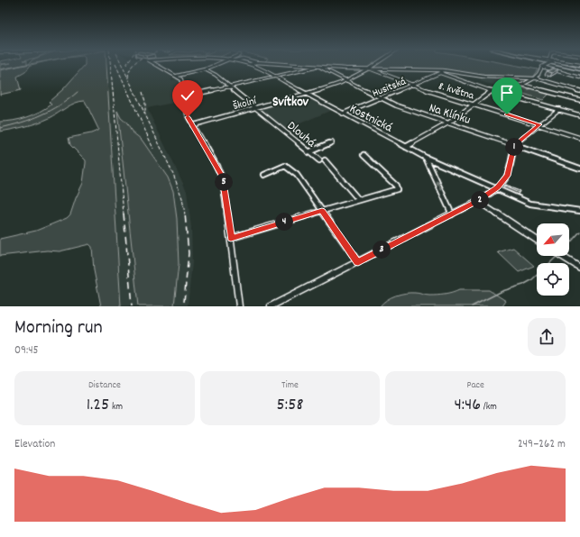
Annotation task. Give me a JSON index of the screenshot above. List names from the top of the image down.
{
  "streets": {
    "street": [
      "Husitská",
      "8. května",
      "Školní",
      "Na Klínku",
      "Kostnická",
      "Dlouhá"
    ]
  },
  "crossings": [
    ["Husitská", "8. května"],
    ["Husitská", "Na Klínku"],
    ["Husitská", "Kostnická"],
    ["8. května", "Školní"],
    ["Školní", "Na Klínku"],
    ["Školní", "Kostnická"],
    ["Školní", "Dlouhá"]
  ],
  "districts": ["Svítkov"],
  "north": "bottom left",
  "page": {
    "pins": [
      "1",
      "5",
      "2",
      "4",
      "3"
    ],
    "heading": ["Morning run", "09:45"],
    "stats": [
      ["Distance", "1.25 km"],
      ["Time", "5:58"],
      ["Pace", "4:46 /km"]
    ],
    "chart": ["Elevation", "249–262 m"]
  }
}
